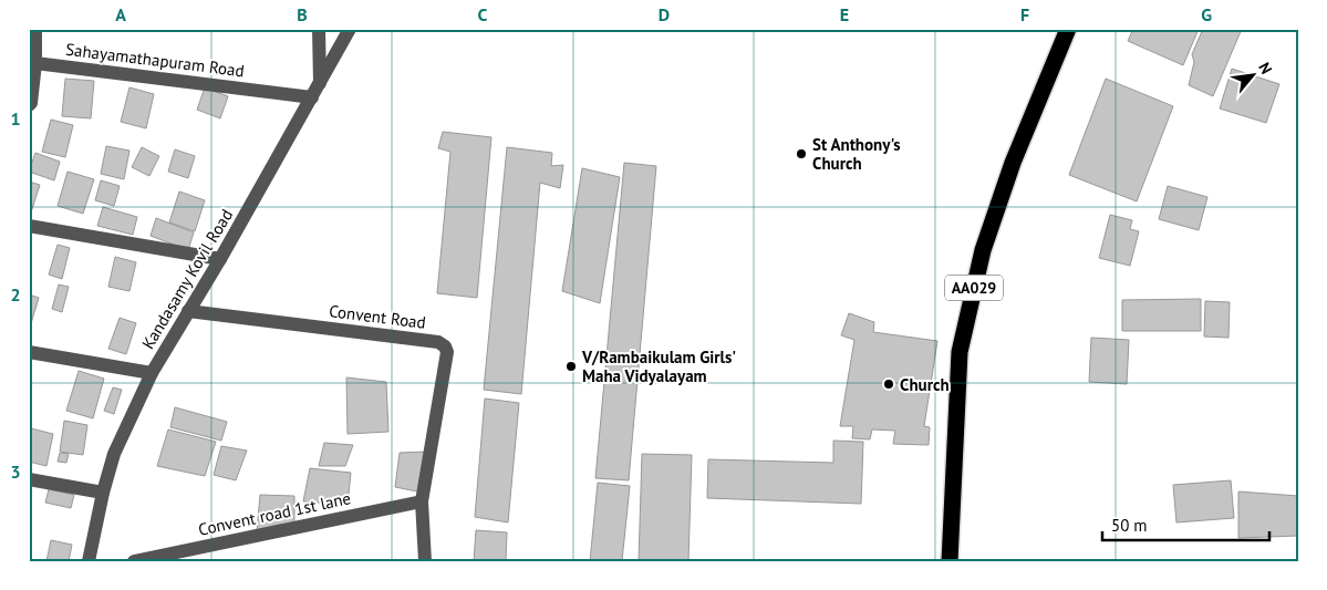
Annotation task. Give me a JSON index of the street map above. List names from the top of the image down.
{
  "streets": {
    "highway": ["AA029"],
    "street": [
      "Sahayamathapuram Road",
      "Kandasamy Kovil Road",
      "Convent Road",
      "Convent road 1st lane"
    ]
  },
  "crossings": [
    ["Sahayamathapuram Road", "Kandasamy Kovil Road"],
    ["Kandasamy Kovil Road", "Convent Road"],
    ["Convent Road", "Convent road 1st lane"]
  ],
  "places": ["St Anthony's Church", "V/Rambaikulam Girls' Maha Vidyalayam", "Church"],
  "scale_bar": "50 m",
  "north": "top right",
  "grid": {
    "columns": [
      "A",
      "B",
      "C",
      "D",
      "E",
      "F",
      "G"
    ],
    "rows": ["1", "2", "3"]
  }
}
